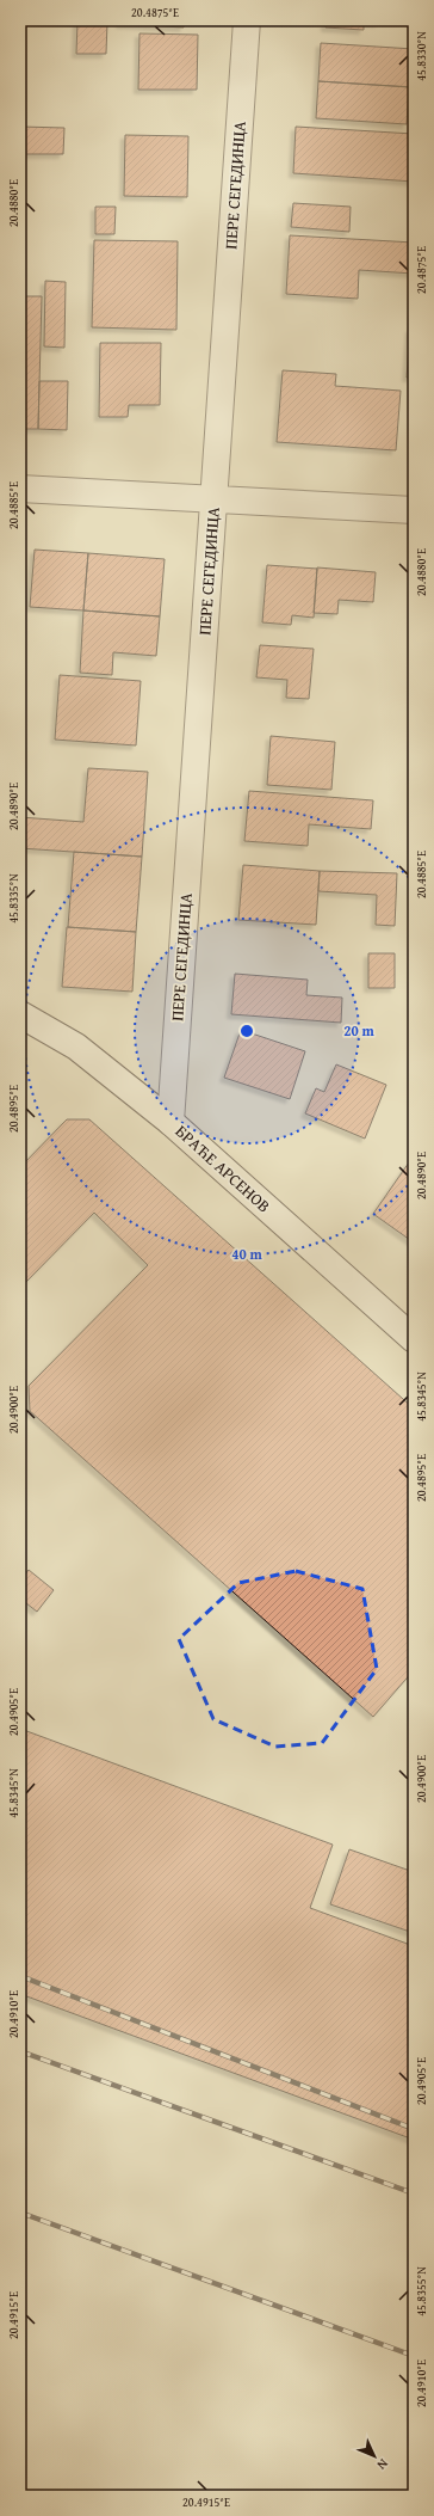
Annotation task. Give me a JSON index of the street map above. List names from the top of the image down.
{
  "streets": {
    "street": ["ПЕРЕ СЕГЕДИНЦА", "БРАЋЕ АРСЕНОВ"]
  },
  "crossings": [
    ["ПЕРЕ СЕГЕДИНЦА", "БРАЋЕ АРСЕНОВ"]
  ],
  "north": "bottom right",
  "coordinates": [
    "20.4875°E",
    "45.8330°N",
    "20.4880°E",
    "20.4885°E",
    "20.4890°E",
    "45.8335°N",
    "20.4895°E",
    "45.8345°N",
    "20.4900°E",
    "20.4905°E",
    "20.4910°E",
    "45.8355°N",
    "20.4915°E"
  ],
  "rings": ["20 m", "40 m"]
}
